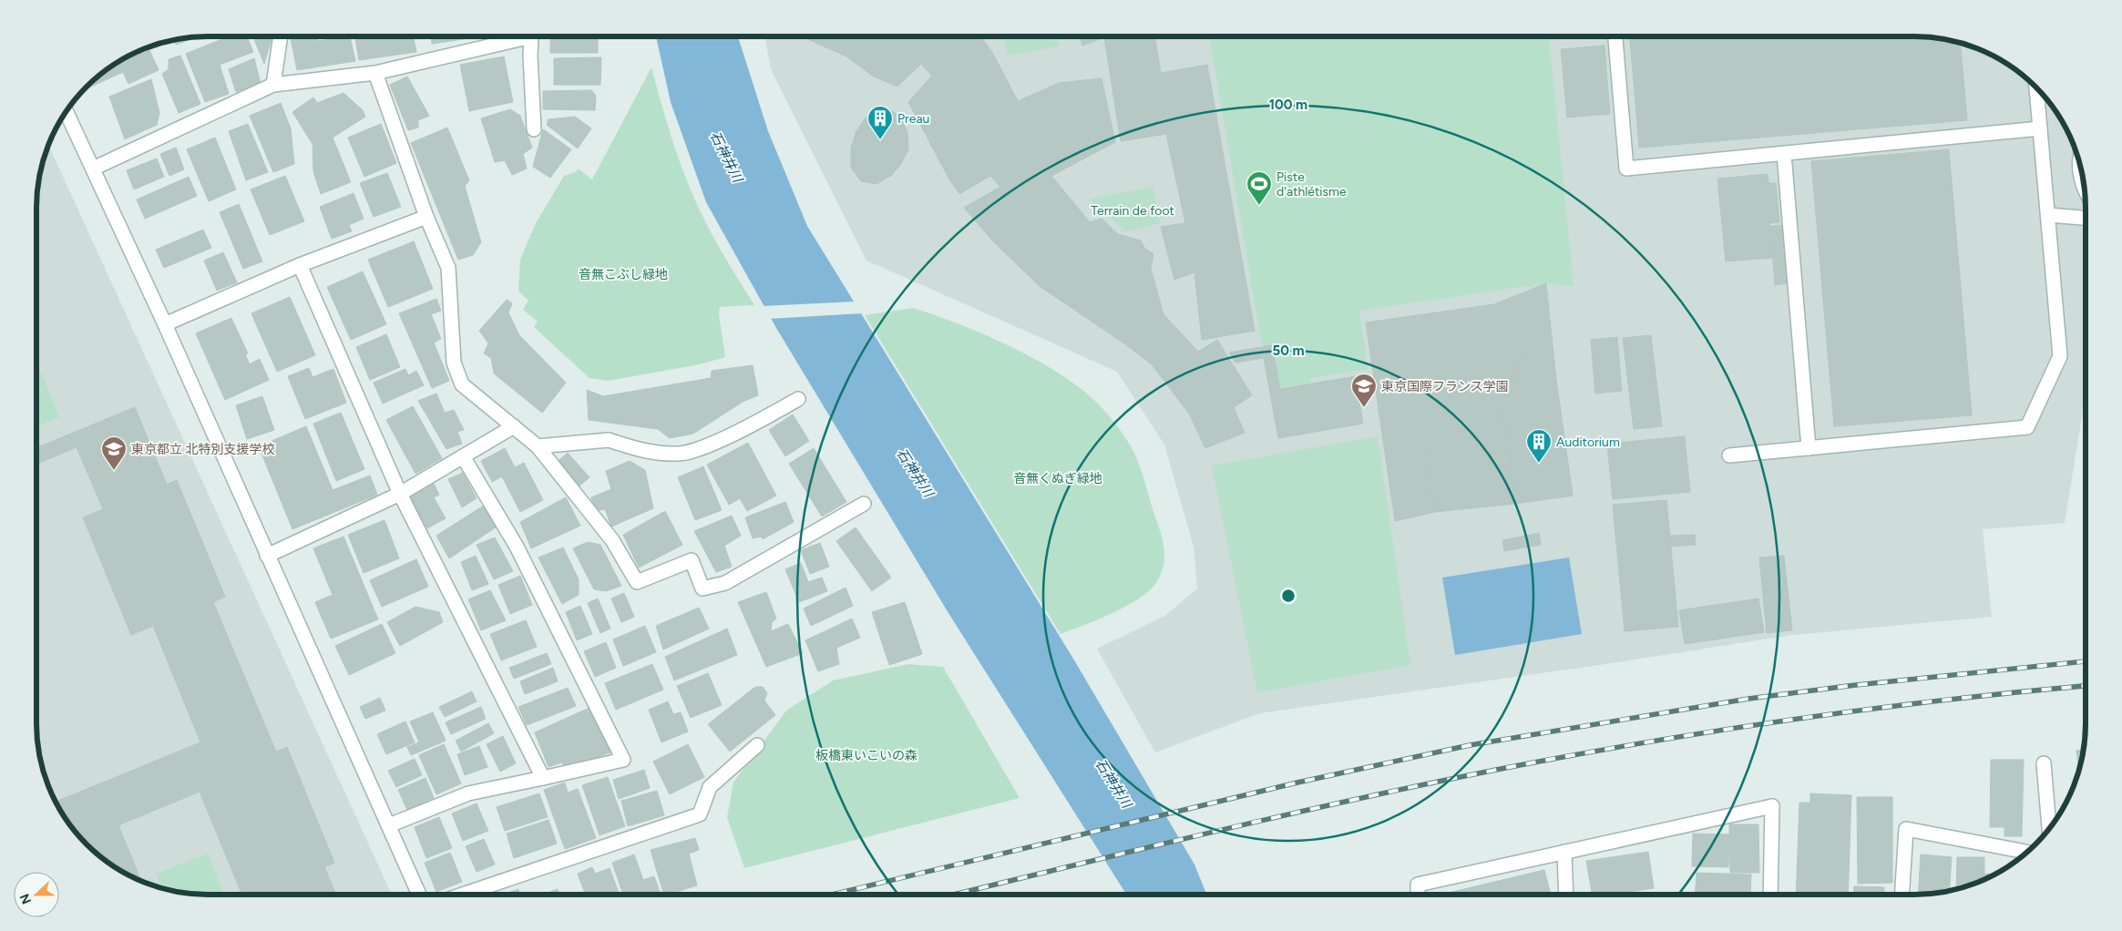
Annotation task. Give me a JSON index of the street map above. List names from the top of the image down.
{
  "water": ["石神井川"],
  "parks": [
    "Terrain de foot",
    "音無こぶし緑地",
    "音無くぬぎ緑地",
    "板橋東いこいの森"
  ],
  "places": {
    "building": ["Preau", "Auditorium"],
    "sports": ["Piste d'athlétisme"],
    "school or university": ["東京国際フランス学園", "東京都立 北特別支援学校"]
  },
  "north": "left",
  "rings": ["100 m", "50 m"]
}
